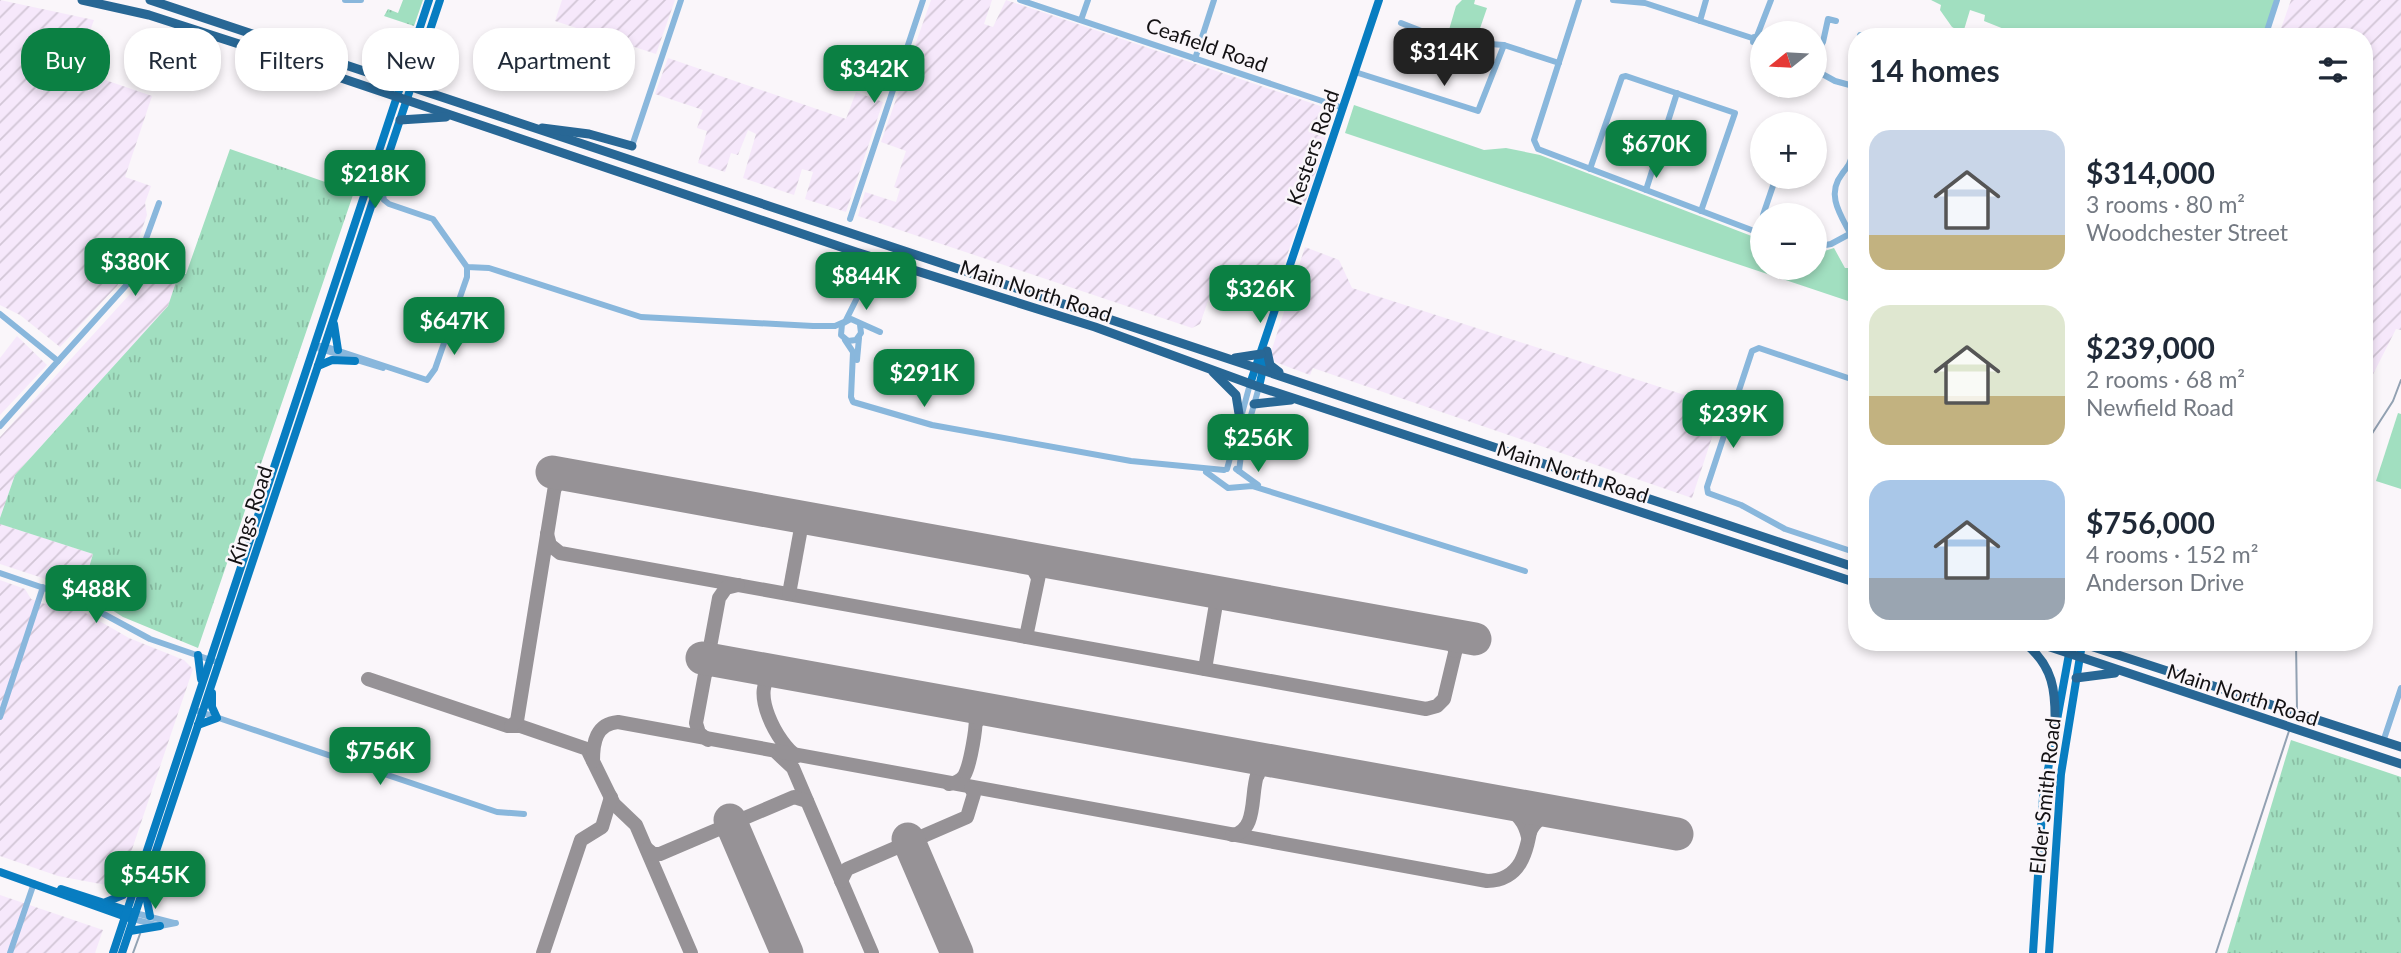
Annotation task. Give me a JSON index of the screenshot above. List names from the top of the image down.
{
  "streets": {
    "highway": ["Main North Road"],
    "main road": ["Kesters Road", "Kings Road", "Elder Smith Road"],
    "street": ["Ceafield Road"]
  },
  "crossings": [
    ["Ceafield Road", "Kesters Road"],
    ["Kesters Road", "Main North Road"],
    ["Main North Road", "Kings Road"],
    ["Main North Road", "Elder Smith Road"]
  ],
  "north": "left",
  "page": {
    "map_buttons": ["+", "−"],
    "price": [
      "$314K",
      "$342K",
      "$670K",
      "$218K",
      "$380K",
      "$844K",
      "$326K",
      "$647K",
      "$291K",
      "$239K",
      "$256K",
      "$488K",
      "$756K",
      "$545K"
    ],
    "chip": [
      "Buy",
      "Rent",
      "Filters",
      "New",
      "Apartment"
    ],
    "heading": "14 homes",
    "list": [
      {
        "name": "$314,000",
        "note": "3 rooms · 80 m² · Woodchester Street"
      },
      {
        "name": "$239,000",
        "note": "2 rooms · 68 m² · Newfield Road"
      },
      {
        "name": "$756,000",
        "note": "4 rooms · 152 m² · Anderson Drive"
      }
    ]
  }
}
